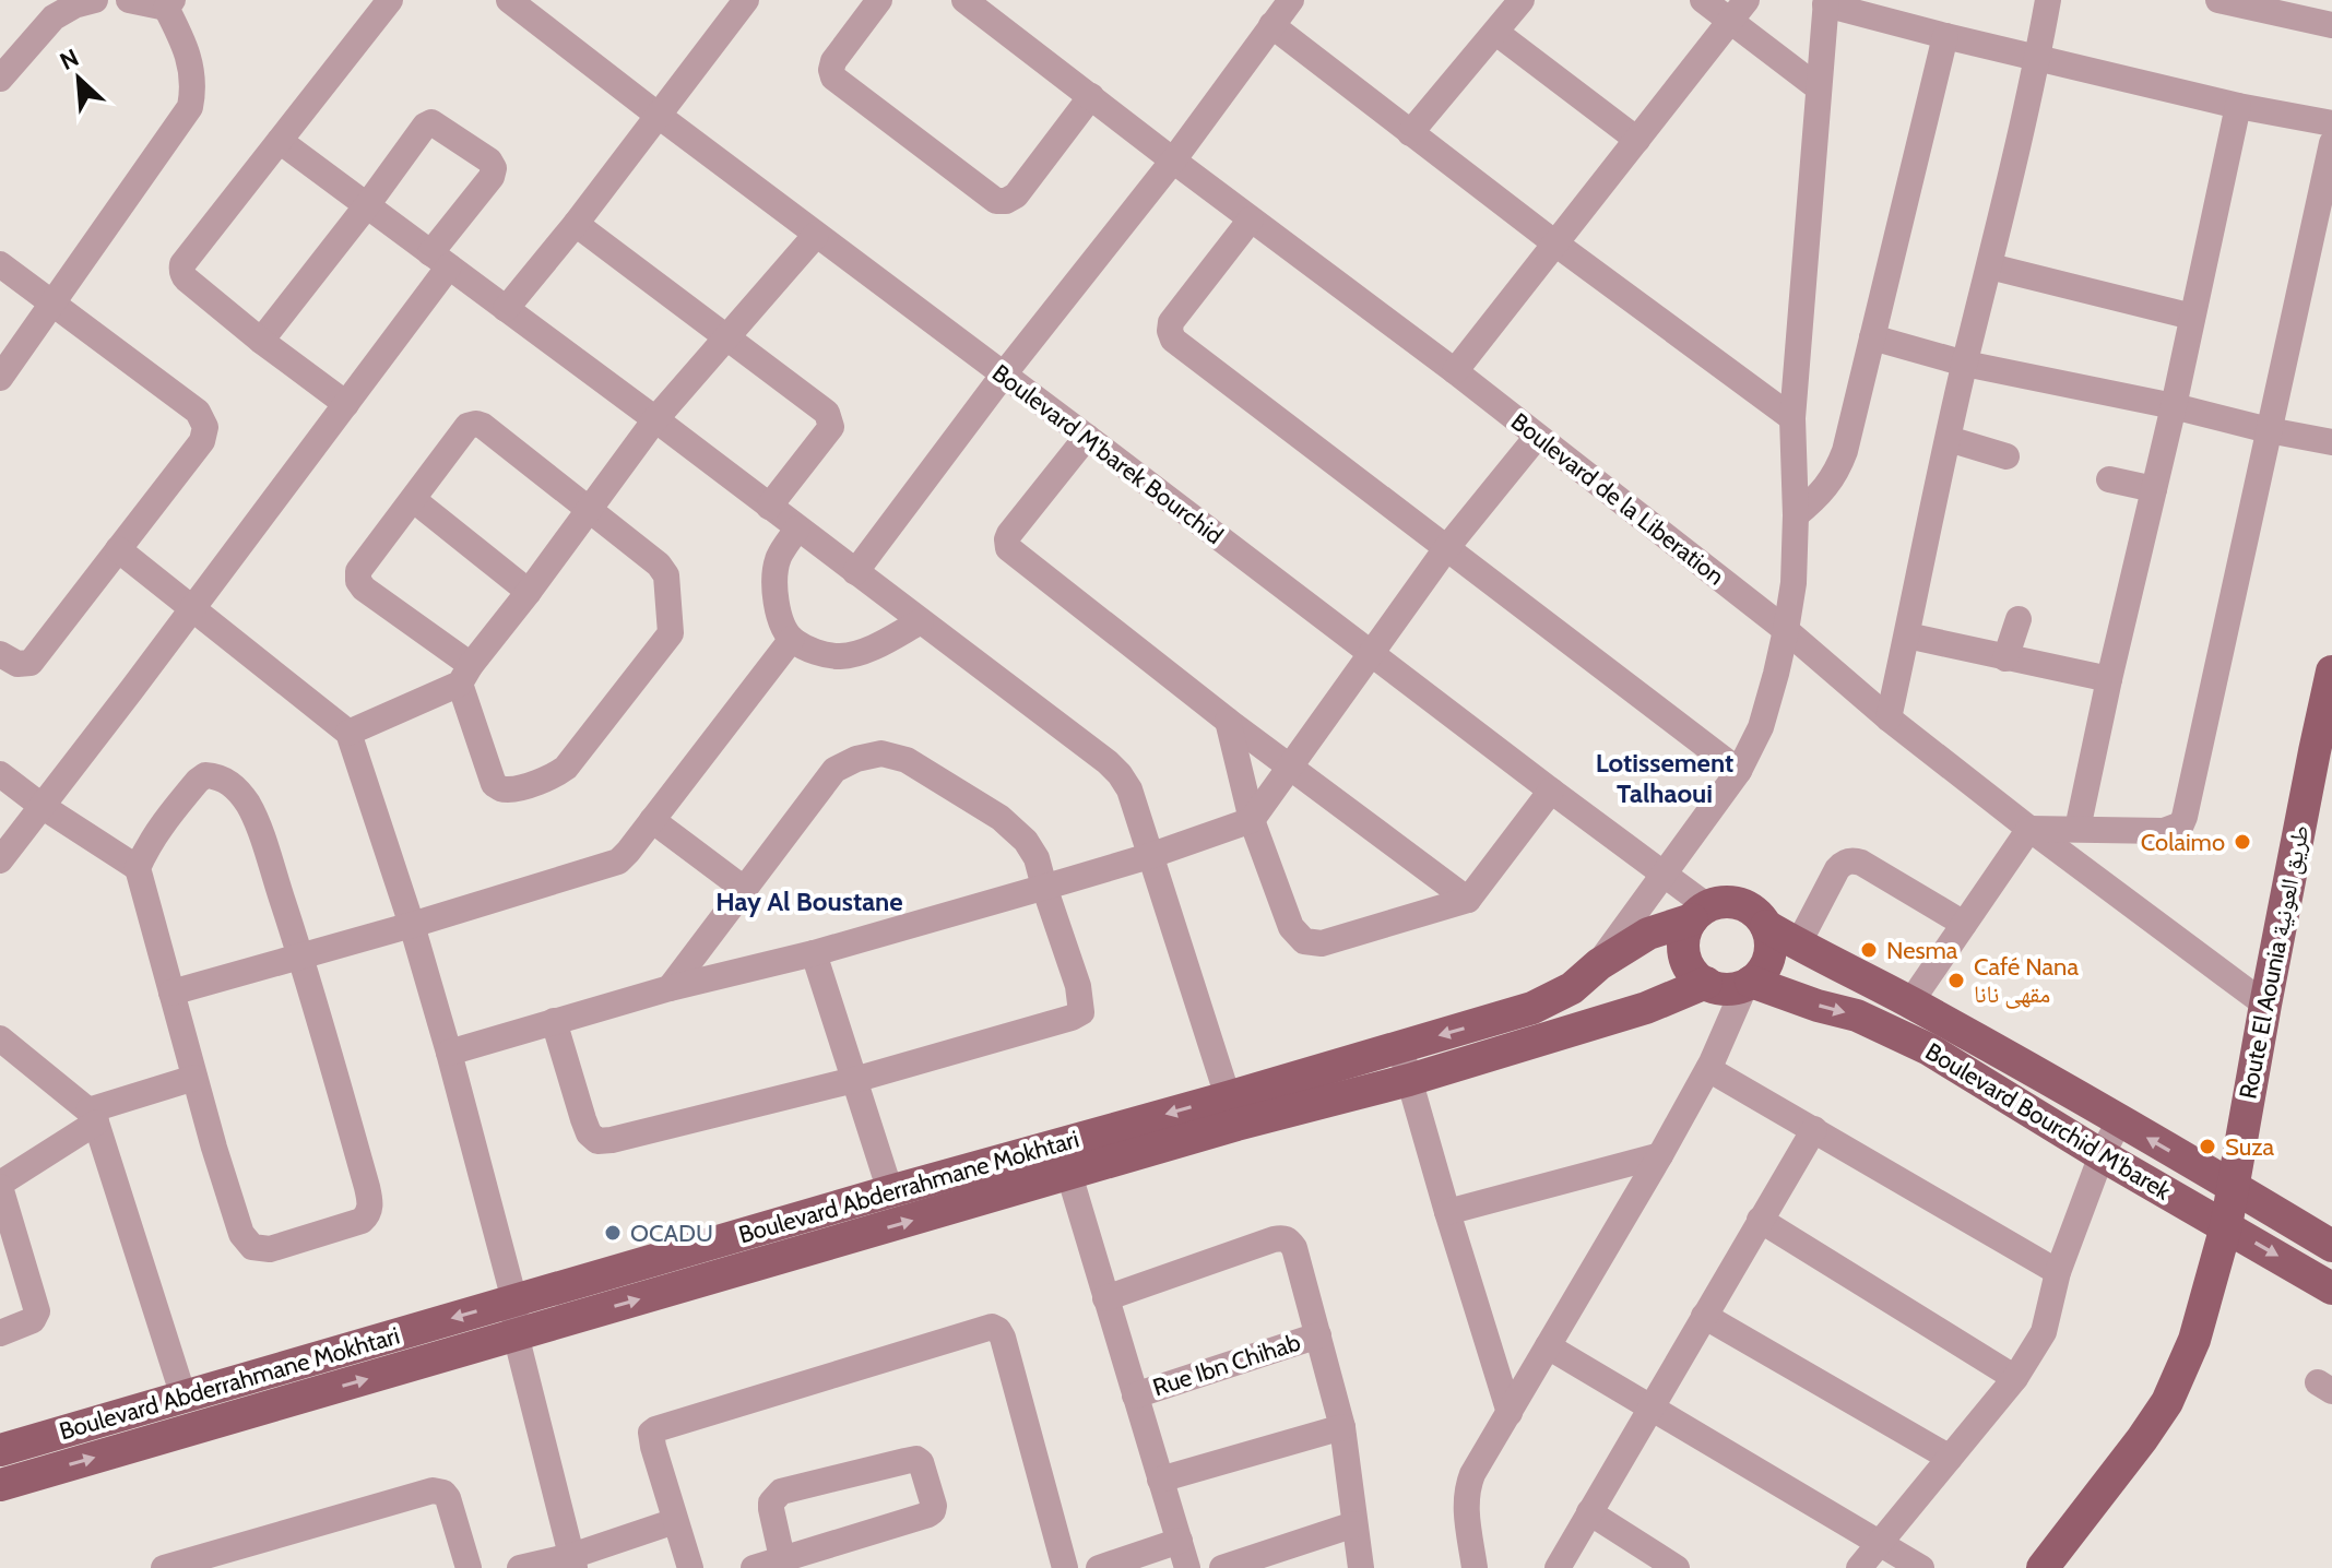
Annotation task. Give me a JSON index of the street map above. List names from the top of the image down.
{
  "streets": {
    "main road": ["Route El Aounia طريق العونية", "Boulevard Bourchid M'barek", "Boulevard Abderrahmane Mokhtari"],
    "street": ["Boulevard M'barek Bourchid", "Boulevard de la Liberation", "Rue Ibn Chihab"]
  },
  "crossings": [
    ["Boulevard M'barek Bourchid", "Boulevard Bourchid M'barek"],
    ["Boulevard M'barek Bourchid", "Boulevard Abderrahmane Mokhtari"],
    ["Boulevard de la Liberation", "Route El Aounia طريق العونية"],
    ["Boulevard de la Liberation", "Boulevard Abderrahmane Mokhtari"],
    ["Route El Aounia طريق العونية", "Boulevard Bourchid M'barek"],
    ["Boulevard Bourchid M'barek", "Boulevard Abderrahmane Mokhtari"]
  ],
  "districts": ["Lotissement Talhaoui", "Hay Al Boustane"],
  "places": [
    "Colaimo",
    "Nesma",
    "Café Nana مقهى نانا",
    "Suza",
    "OCADU"
  ],
  "north": "top left"
}
